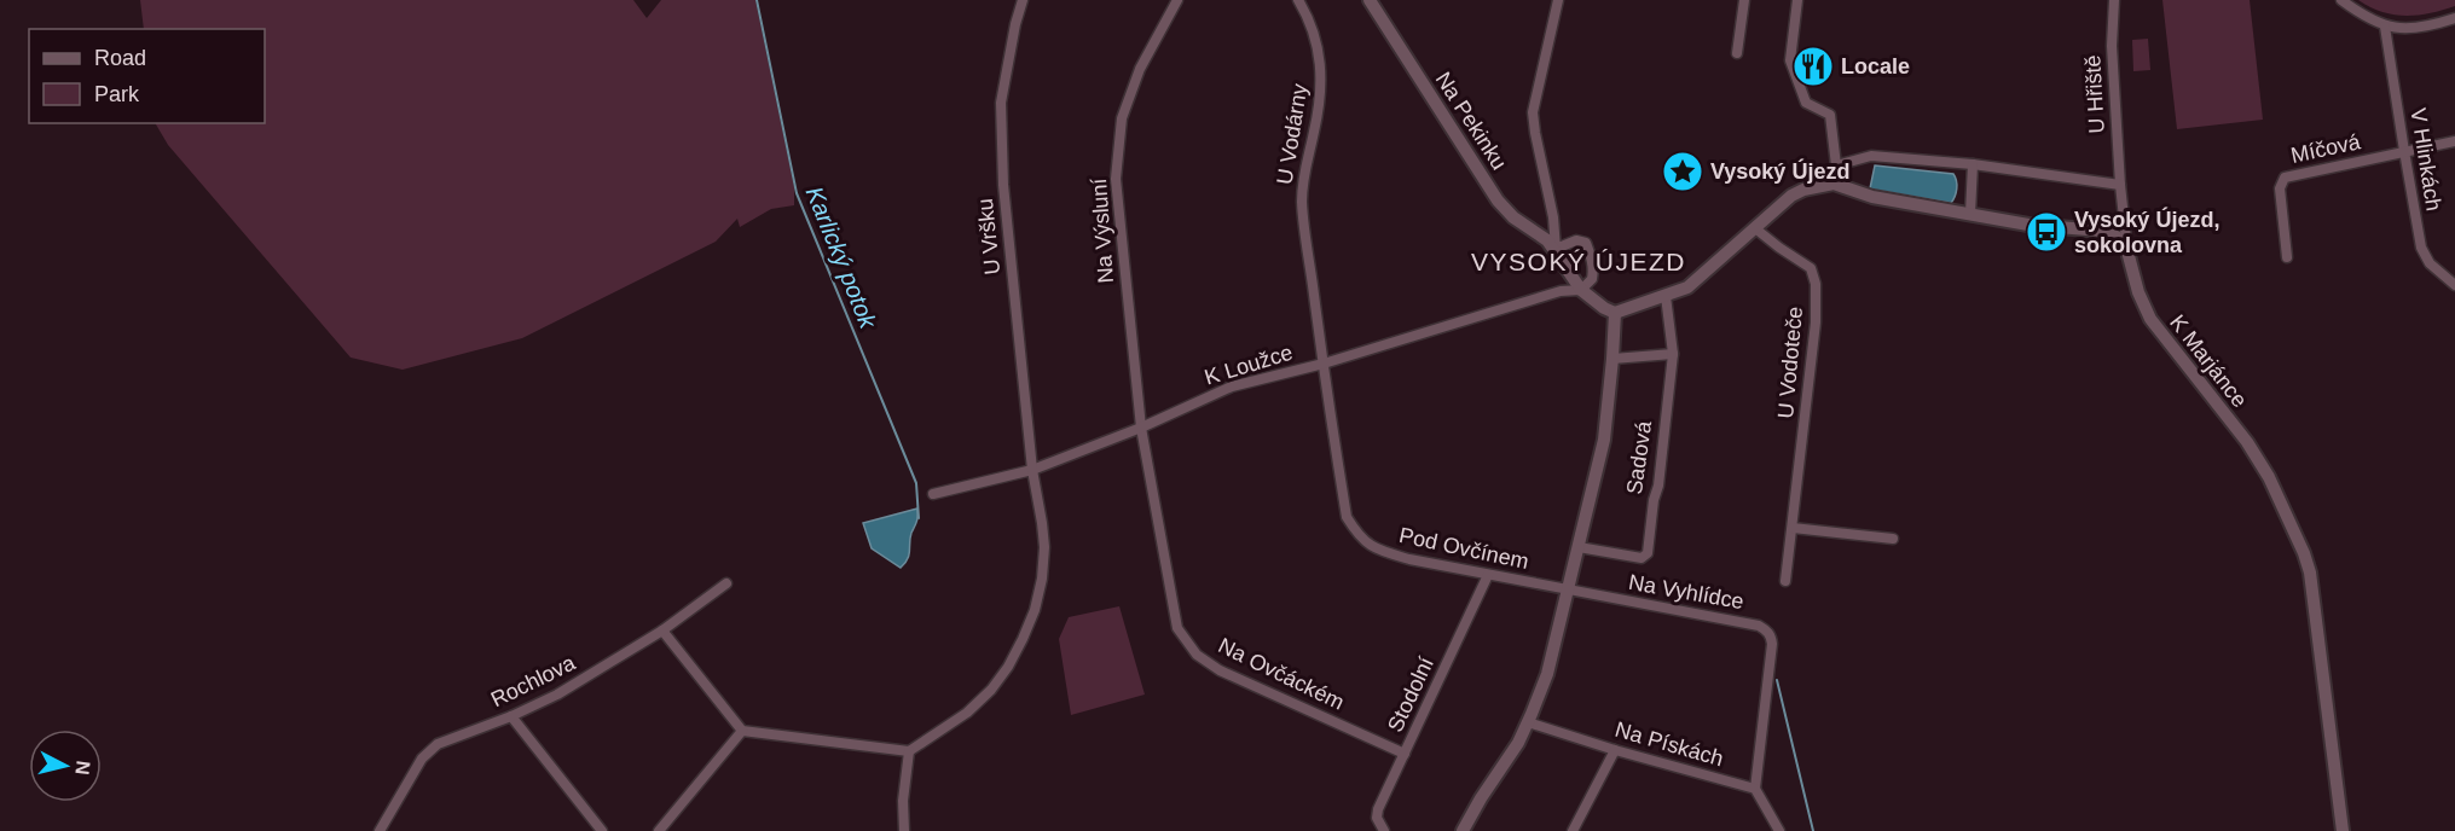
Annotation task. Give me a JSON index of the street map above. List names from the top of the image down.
{
  "streets": {
    "street": [
      "U Hřiště",
      "Na Pekinku",
      "U Vodárny",
      "Míčová",
      "V Hlinkách",
      "Na Výsluní",
      "U Vršku",
      "K Marjánce",
      "U Vodoteče",
      "K Loužce",
      "Sadová",
      "Pod Ovčínem",
      "Na Vyhlídce",
      "Na Ovčáckém",
      "Rochlova",
      "Stodolní",
      "Na Pískách"
    ]
  },
  "crossings": [
    ["U Hřiště", "K Marjánce"],
    ["U Vodárny", "K Loužce"],
    ["U Vodárny", "Pod Ovčínem"],
    ["Míčová", "V Hlinkách"],
    ["Na Výsluní", "K Loužce"],
    ["Na Výsluní", "Na Ovčáckém"],
    ["U Vršku", "K Loužce"],
    ["K Loužce", "Pod Ovčínem"],
    ["K Loužce", "Na Ovčáckém"],
    ["Pod Ovčínem", "Na Vyhlídce"],
    ["Pod Ovčínem", "Stodolní"],
    ["Na Vyhlídce", "Na Pískách"],
    ["Na Ovčáckém", "Stodolní"]
  ],
  "districts": ["VYSOKÝ ÚJEZD"],
  "water": ["Karlický potok"],
  "places": {
    "restaurant": ["Locale"],
    "place": ["Vysoký Újezd"],
    "bus stop": ["Vysoký Újezd, sokolovna"]
  },
  "legend": ["Road", "Park"],
  "north": "right"
}
